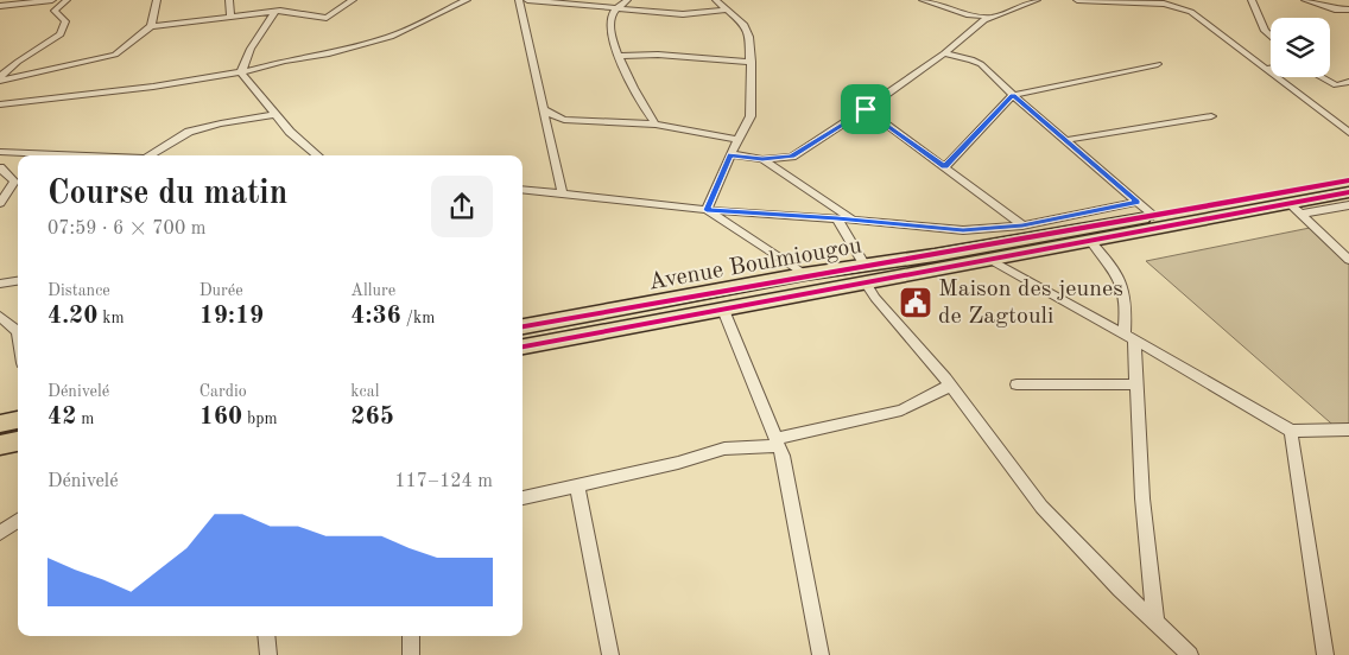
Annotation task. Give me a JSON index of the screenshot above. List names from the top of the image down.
{
  "streets": {
    "highway": ["Avenue Boulmiougou"]
  },
  "places": {
    "public building": ["Maison des jeunes de Zagtouli"]
  },
  "page": {
    "heading": ["Course du matin", "07:59 · 6 × 700 m"],
    "stats": [
      ["Distance", "4.20 km"],
      ["Durée", "19:19"],
      ["Allure", "4:36 /km"],
      ["Dénivelé", "42 m"],
      ["Cardio", "160 bpm"],
      ["kcal", "265"]
    ],
    "chart": ["Dénivelé", "117–124 m"]
  }
}
